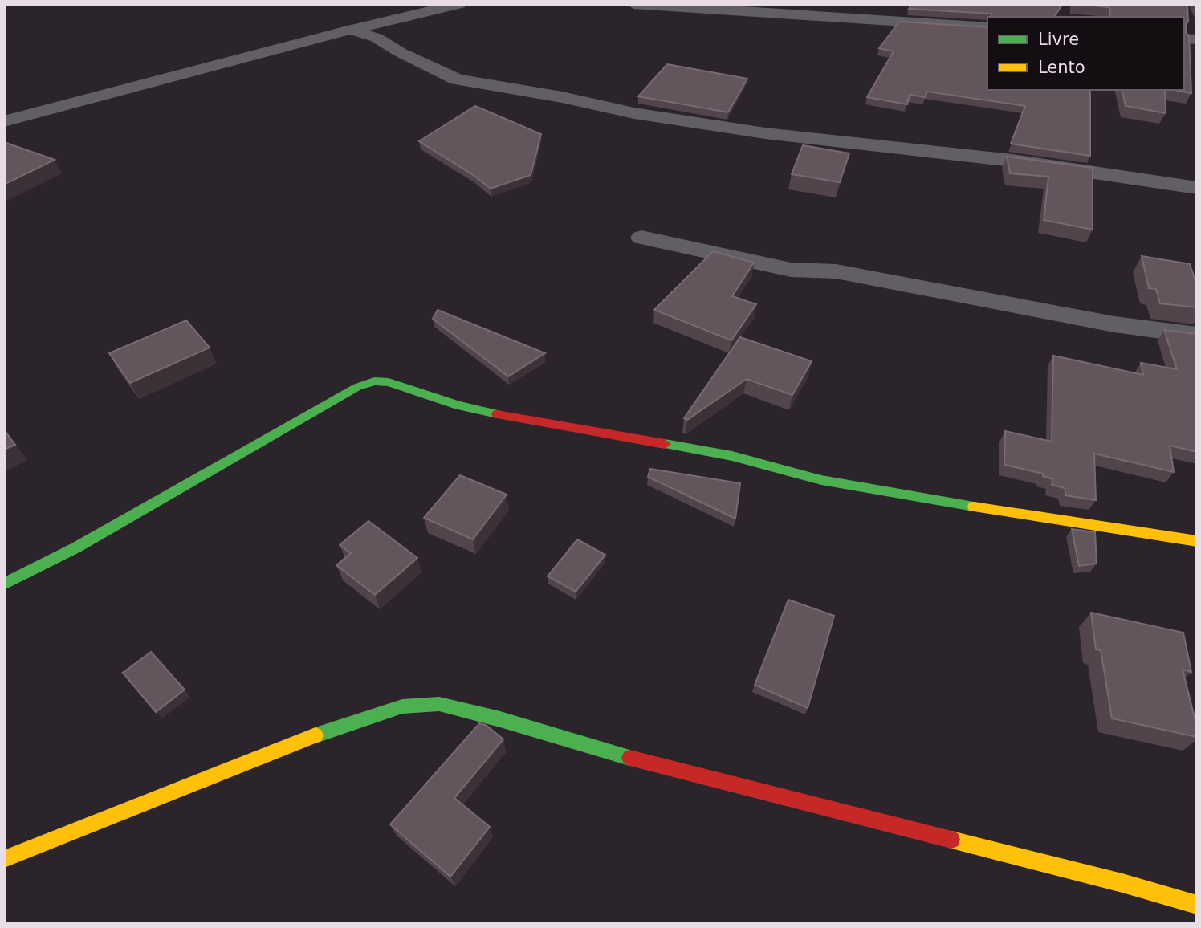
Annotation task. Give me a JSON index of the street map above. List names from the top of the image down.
{
  "legend": ["Livre", "Lento"]
}
